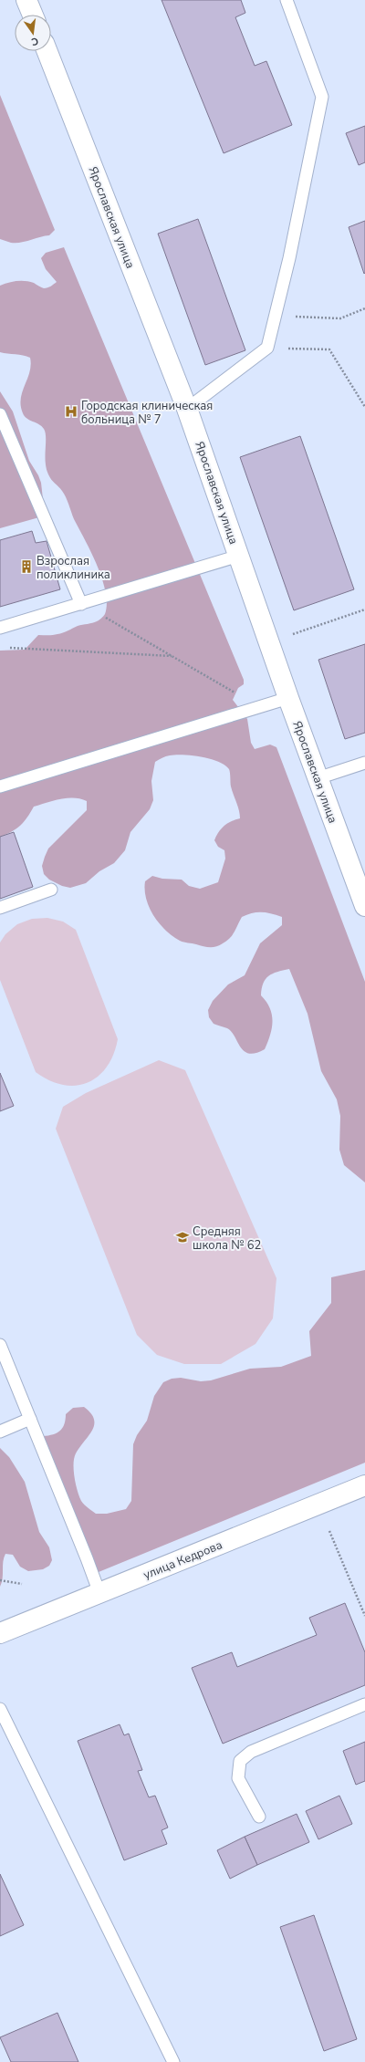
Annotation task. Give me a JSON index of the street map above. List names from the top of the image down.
{
  "streets": {
    "street": ["Ярославская улица", "улица Кедрова"]
  },
  "places": {
    "hospital": ["Городская клиническая больница № 7"],
    "building": ["Взрослая поликлиника"],
    "school or university": ["Средняя школа № 62"]
  },
  "north": "bottom"
}
